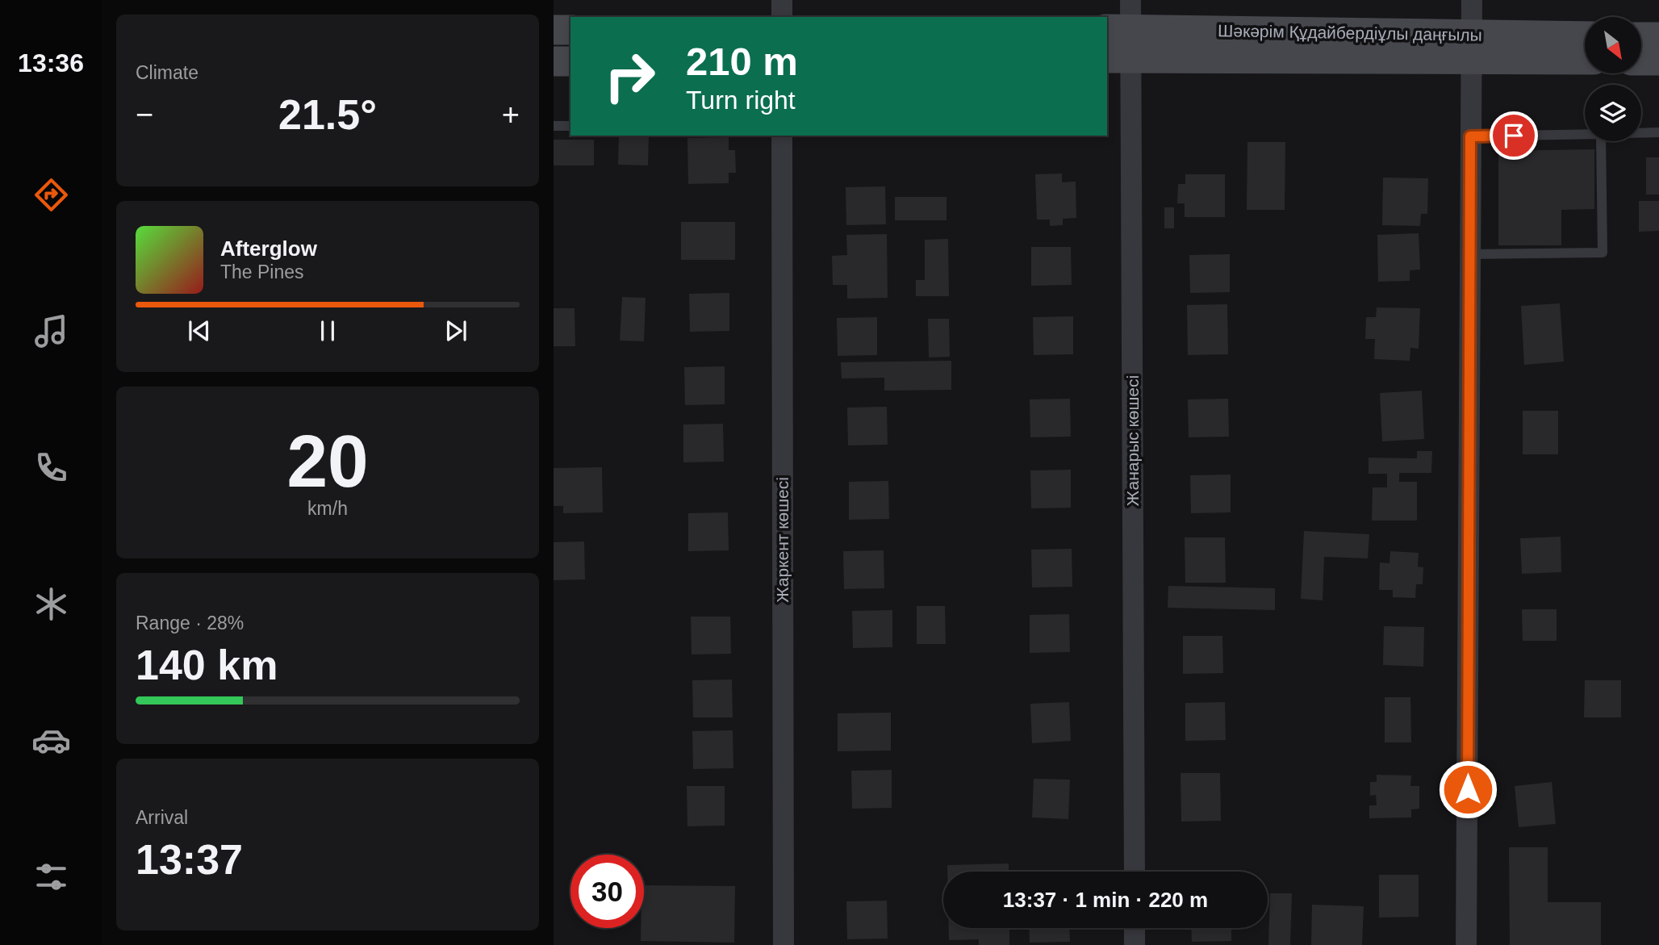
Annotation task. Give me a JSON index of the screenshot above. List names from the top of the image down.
{
  "streets": {
    "main road": ["Шәкәрім Құдайбердіұлы даңғылы"],
    "street": ["Жанарыс көшесі", "Жаркент көшесі"]
  },
  "crossings": [
    ["Шәкәрім Құдайбердіұлы даңғылы", "Жанарыс көшесі"]
  ],
  "north": "bottom right",
  "page": {
    "tabs": "13:36",
    "tile": [
      "Climate",
      ["20", "km/h"],
      ["Range · 28%", "140 km"],
      ["Arrival", "13:37"]
    ],
    "turn": ["210 m", "Turn right"],
    "heat": ["−", "21.5°", "+"],
    "song": ["Afterglow", "The Pines"],
    "limit": "30",
    "trip": "13:37 · 1 min · 220 m"
  }
}
